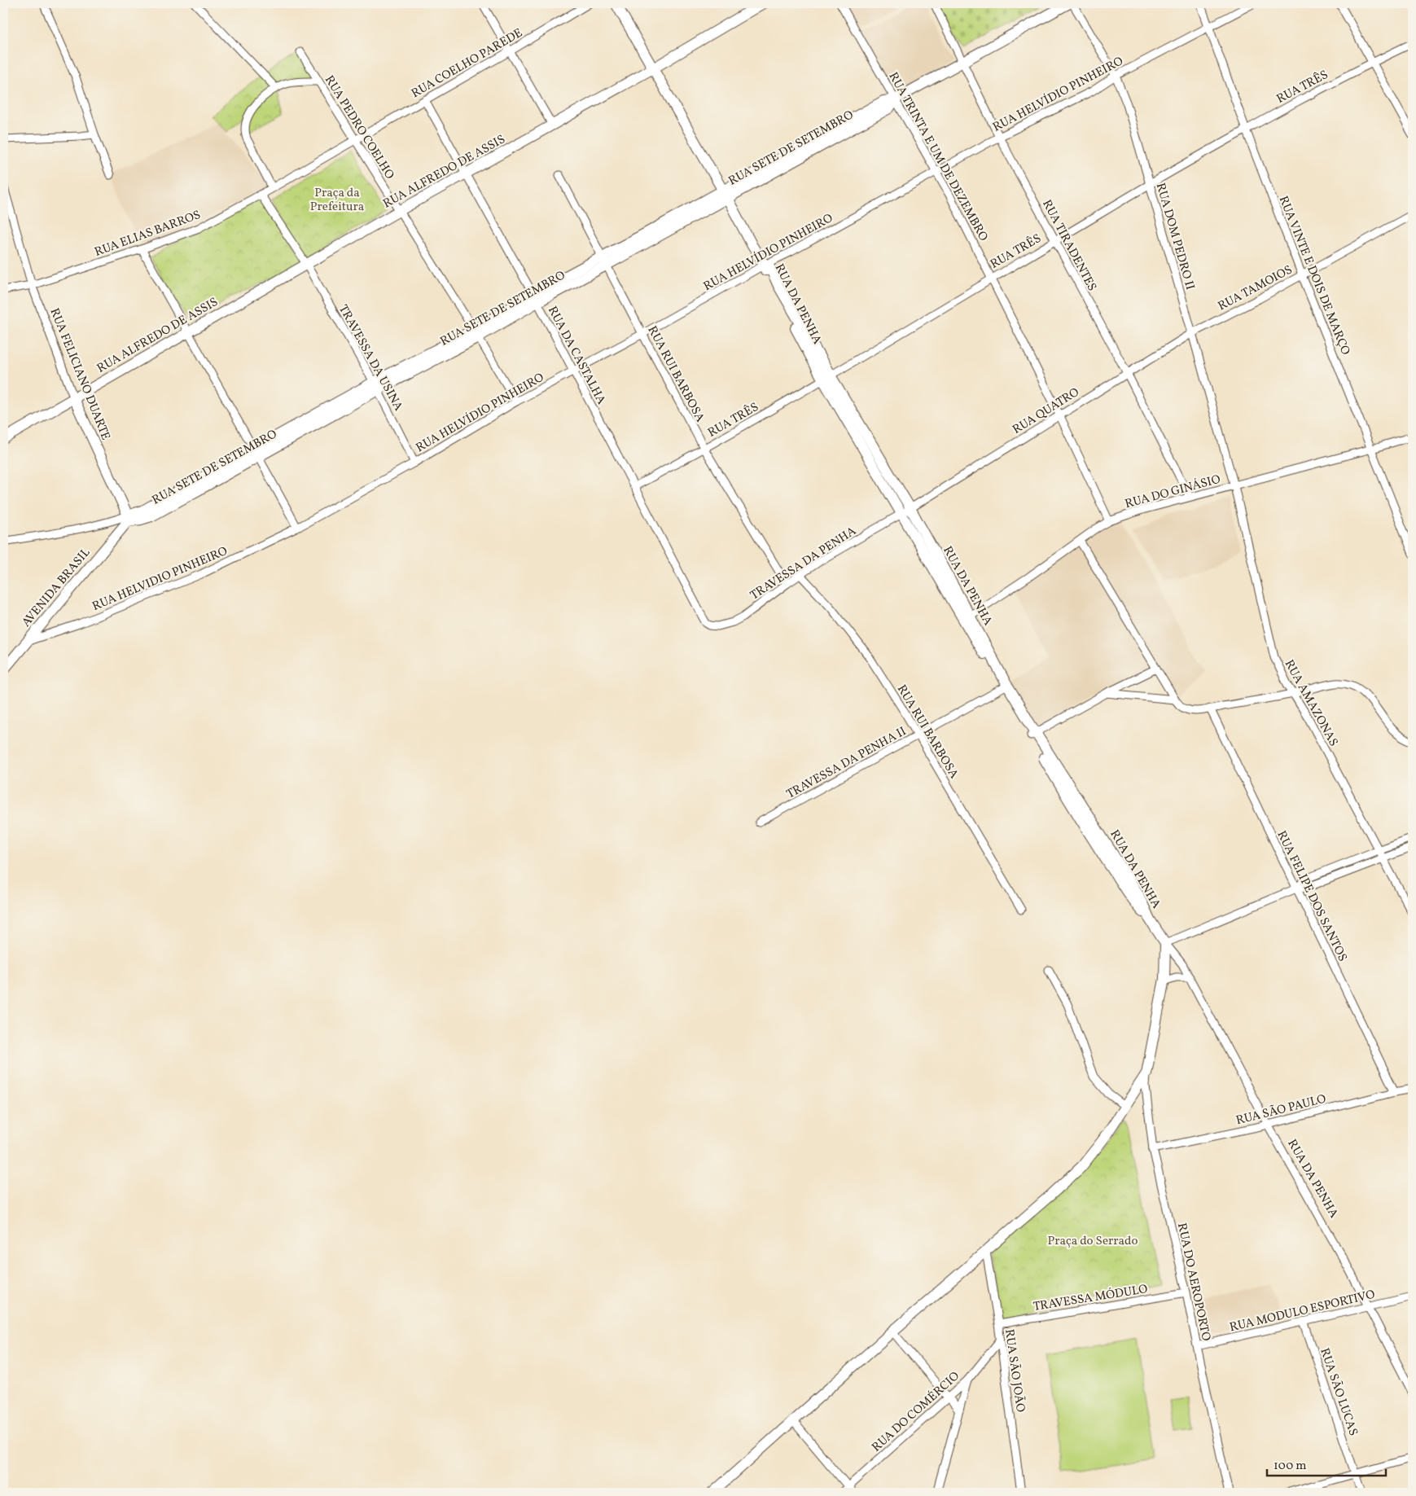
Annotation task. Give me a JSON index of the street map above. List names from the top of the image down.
{
  "streets": {
    "street": [
      "RUA COELHO PAREDE",
      "RUA TRÊS",
      "RUA HELVÍDIO PINHEIRO",
      "RUA PEDRO COELHO",
      "RUA SETE DE SETEMBRO",
      "RUA TRINTA E UM DE DEZEMBRO",
      "RUA ALFREDO DE ASSIS",
      "RUA ELIAS BARROS",
      "RUA DOM PEDRO II",
      "RUA TIRADENTES",
      "RUA VINTE E DOIS DE MARÇO",
      "RUA TAMOIOS",
      "RUA DA PENHA",
      "RUA DA CASTALHA",
      "TRAVESSA DA USINA",
      "RUA FELICIANO DUARTE",
      "RUA RUI BARBOSA",
      "RUA QUATRO",
      "RUA DO GINÁSIO",
      "TRAVESSA DA PENHA",
      "RUA HELVIDIO PINHEIRO",
      "AVENIDA BRASIL",
      "RUA AMAZONAS",
      "TRAVESSA DA PENHA II",
      "RUA FELIPE DOS SANTOS",
      "RUA SÃO PAULO",
      "RUA DO AEROPORTO",
      "TRAVESSA MÓDULO",
      "RUA MODULO ESPORTIVO",
      "RUA SÃO JOÃO",
      "RUA SÃO LUCAS",
      "RUA DO COMÉRCIO"
    ]
  },
  "crossings": [
    ["RUA COELHO PAREDE", "RUA PEDRO COELHO"],
    ["RUA COELHO PAREDE", "RUA ELIAS BARROS"],
    ["RUA COELHO PAREDE", "RUA DA CASTALHA"],
    ["RUA TRÊS", "RUA TRINTA E UM DE DEZEMBRO"],
    ["RUA TRÊS", "RUA DOM PEDRO II"],
    ["RUA TRÊS", "RUA TIRADENTES"],
    ["RUA TRÊS", "RUA VINTE E DOIS DE MARÇO"],
    ["RUA TRÊS", "RUA DA PENHA"],
    ["RUA TRÊS", "RUA DA CASTALHA"],
    ["RUA TRÊS", "RUA RUI BARBOSA"],
    ["RUA HELVÍDIO PINHEIRO", "RUA PEDRO COELHO"],
    ["RUA HELVÍDIO PINHEIRO", "RUA TRINTA E UM DE DEZEMBRO"],
    ["RUA HELVÍDIO PINHEIRO", "RUA DOM PEDRO II"],
    ["RUA HELVÍDIO PINHEIRO", "RUA TIRADENTES"],
    ["RUA HELVÍDIO PINHEIRO", "RUA VINTE E DOIS DE MARÇO"],
    ["RUA HELVÍDIO PINHEIRO", "RUA DA PENHA"],
    ["RUA HELVÍDIO PINHEIRO", "RUA DA CASTALHA"],
    ["RUA HELVÍDIO PINHEIRO", "TRAVESSA DA USINA"],
    ["RUA HELVÍDIO PINHEIRO", "RUA RUI BARBOSA"],
    ["RUA HELVÍDIO PINHEIRO", "RUA HELVIDIO PINHEIRO"],
    ["RUA PEDRO COELHO", "RUA SETE DE SETEMBRO"],
    ["RUA PEDRO COELHO", "RUA ALFREDO DE ASSIS"],
    ["RUA PEDRO COELHO", "RUA ELIAS BARROS"],
    ["RUA SETE DE SETEMBRO", "RUA TRINTA E UM DE DEZEMBRO"],
    ["RUA SETE DE SETEMBRO", "RUA TIRADENTES"],
    ["RUA SETE DE SETEMBRO", "RUA DA PENHA"],
    ["RUA SETE DE SETEMBRO", "RUA DA CASTALHA"],
    ["RUA SETE DE SETEMBRO", "TRAVESSA DA USINA"],
    ["RUA SETE DE SETEMBRO", "RUA FELICIANO DUARTE"],
    ["RUA SETE DE SETEMBRO", "RUA RUI BARBOSA"],
    ["RUA SETE DE SETEMBRO", "AVENIDA BRASIL"],
    ["RUA TRINTA E UM DE DEZEMBRO", "RUA QUATRO"],
    ["RUA TRINTA E UM DE DEZEMBRO", "RUA DO GINÁSIO"],
    ["RUA ALFREDO DE ASSIS", "RUA DA PENHA"],
    ["RUA ALFREDO DE ASSIS", "RUA DA CASTALHA"],
    ["RUA ALFREDO DE ASSIS", "TRAVESSA DA USINA"],
    ["RUA ALFREDO DE ASSIS", "RUA FELICIANO DUARTE"],
    ["RUA ELIAS BARROS", "TRAVESSA DA USINA"],
    ["RUA ELIAS BARROS", "RUA FELICIANO DUARTE"],
    ["RUA DOM PEDRO II", "RUA TAMOIOS"],
    ["RUA DOM PEDRO II", "RUA QUATRO"],
    ["RUA DOM PEDRO II", "RUA DO GINÁSIO"],
    ["RUA DOM PEDRO II", "RUA AMAZONAS"],
    ["RUA TIRADENTES", "RUA QUATRO"],
    ["RUA TIRADENTES", "RUA DO GINÁSIO"],
    ["RUA VINTE E DOIS DE MARÇO", "RUA TAMOIOS"],
    ["RUA VINTE E DOIS DE MARÇO", "RUA DO GINÁSIO"],
    ["RUA TAMOIOS", "RUA QUATRO"],
    ["RUA DA PENHA", "RUA QUATRO"],
    ["RUA DA PENHA", "RUA DO GINÁSIO"],
    ["RUA DA PENHA", "TRAVESSA DA PENHA"],
    ["RUA DA PENHA", "TRAVESSA DA PENHA II"],
    ["RUA DA PENHA", "RUA SÃO PAULO"],
    ["RUA DA PENHA", "RUA MODULO ESPORTIVO"],
    ["RUA DA CASTALHA", "TRAVESSA DA PENHA"],
    ["RUA FELICIANO DUARTE", "AVENIDA BRASIL"],
    ["RUA RUI BARBOSA", "TRAVESSA DA PENHA"],
    ["RUA RUI BARBOSA", "TRAVESSA DA PENHA II"],
    ["RUA QUATRO", "TRAVESSA DA PENHA"],
    ["RUA DO GINÁSIO", "RUA AMAZONAS"],
    ["RUA HELVIDIO PINHEIRO", "AVENIDA BRASIL"],
    ["RUA FELIPE DOS SANTOS", "RUA SÃO PAULO"],
    ["RUA SÃO PAULO", "RUA DO AEROPORTO"],
    ["RUA DO AEROPORTO", "TRAVESSA MÓDULO"],
    ["RUA DO AEROPORTO", "RUA MODULO ESPORTIVO"],
    ["TRAVESSA MÓDULO", "RUA SÃO JOÃO"],
    ["RUA MODULO ESPORTIVO", "RUA SÃO LUCAS"],
    ["RUA SÃO JOÃO", "RUA DO COMÉRCIO"]
  ],
  "parks": ["Praça da Prefeitura", "Praça do Serrado"],
  "scale_bar": "100 m"
}
